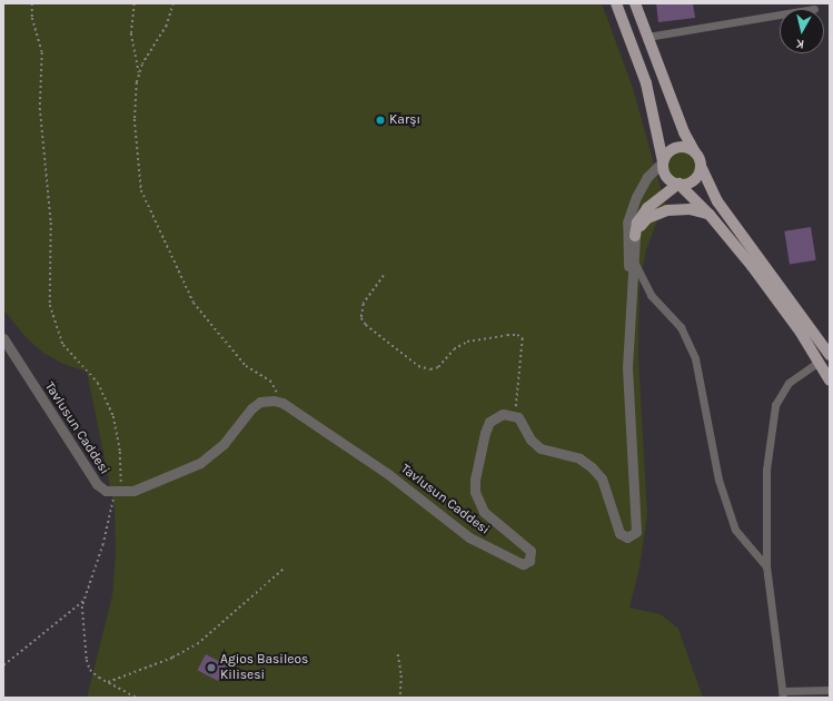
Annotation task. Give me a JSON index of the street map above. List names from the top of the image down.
{
  "streets": {
    "street": ["Tavlusun Caddesi"]
  },
  "places": ["Karşı", "Agios Basileos Kilisesi"],
  "north": "bottom"
}
